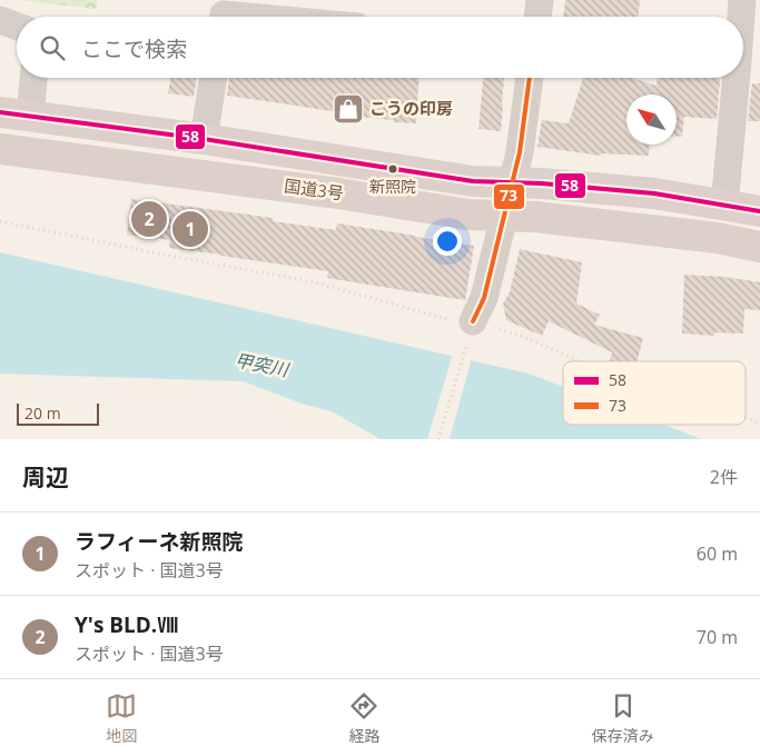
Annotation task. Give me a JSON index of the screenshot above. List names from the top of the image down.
{
  "streets": {
    "highway": ["国道3号"]
  },
  "water": ["甲突川"],
  "places": {
    "shop": ["こうの印房"],
    "other": ["新照院"]
  },
  "lines": ["transit line 73", "transit line 58"],
  "legend": ["58", "73"],
  "scale_bar": "20 m",
  "north": "top left",
  "page": {
    "search": "ここで検索",
    "pins": ["2", "1"],
    "scale": "20 m",
    "heading": ["周辺", "2件"],
    "list": [
      {
        "mark": "1",
        "name": "ラフィーネ新照院",
        "note": "スポット · 国道3号",
        "value": "60 m"
      },
      {
        "mark": "2",
        "name": "Y's BLD.Ⅷ",
        "note": "スポット · 国道3号",
        "value": "70 m"
      }
    ],
    "nav": ["地図", "経路", "保存済み"]
  }
}
